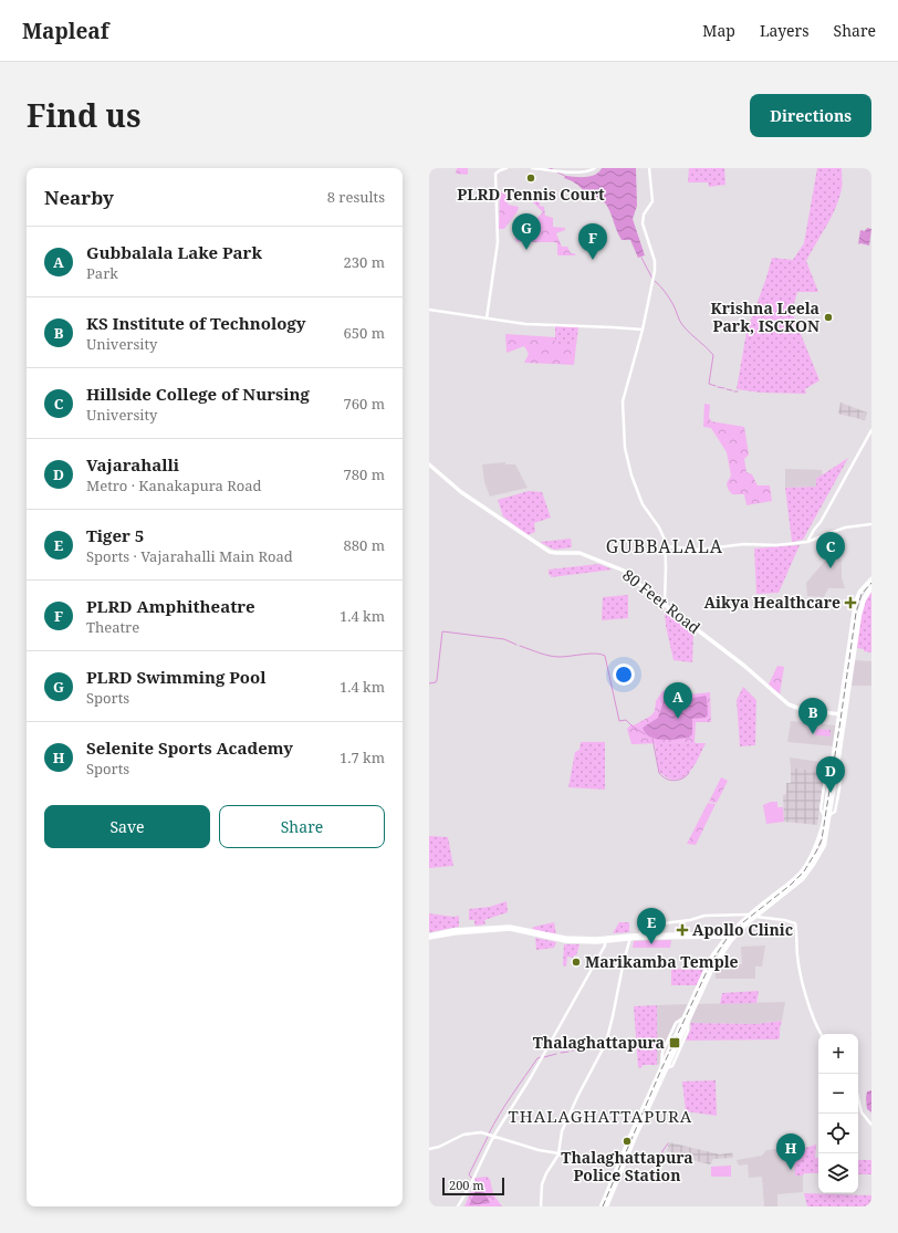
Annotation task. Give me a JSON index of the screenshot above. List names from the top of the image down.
{
  "streets": {
    "main road": ["80 Feet Road"]
  },
  "districts": ["GUBBALALA", "THALAGHATTAPURA"],
  "places": {
    "other": [
      "PLRD Tennis Court",
      "Krishna Leela Park, ISCKON",
      "Marikamba Temple",
      "Thalaghattapura Police Station"
    ],
    "health": ["Aikya Healthcare", "Apollo Clinic"],
    "transit": ["Thalaghattapura"]
  },
  "scale_bar": "200 m",
  "page": {
    "header": "Mapleaf",
    "nav": ["Map", "Layers", "Share"],
    "title": "Find us",
    "buttons": [
      "Directions",
      ["Save", "Share"]
    ],
    "heading": ["Nearby", "8 results"],
    "pins": [
      "G",
      "F",
      "C",
      "A",
      "B",
      "D",
      "E",
      "H"
    ],
    "list": [
      {
        "mark": "A",
        "name": "Gubbalala Lake Park",
        "note": "Park",
        "value": "230 m"
      },
      {
        "mark": "B",
        "name": "KS Institute of Technology",
        "note": "University",
        "value": "650 m"
      },
      {
        "mark": "C",
        "name": "Hillside College of Nursing",
        "note": "University",
        "value": "760 m"
      },
      {
        "mark": "D",
        "name": "Vajarahalli",
        "note": "Metro · Kanakapura Road",
        "value": "780 m"
      },
      {
        "mark": "E",
        "name": "Tiger 5",
        "note": "Sports · Vajarahalli Main Road",
        "value": "880 m"
      },
      {
        "mark": "F",
        "name": "PLRD Amphitheatre",
        "note": "Theatre",
        "value": "1.4 km"
      },
      {
        "mark": "G",
        "name": "PLRD Swimming Pool",
        "note": "Sports",
        "value": "1.4 km"
      },
      {
        "mark": "H",
        "name": "Selenite Sports Academy",
        "note": "Sports",
        "value": "1.7 km"
      }
    ],
    "map_buttons": ["+", "−"],
    "scale": "200 m"
  }
}
